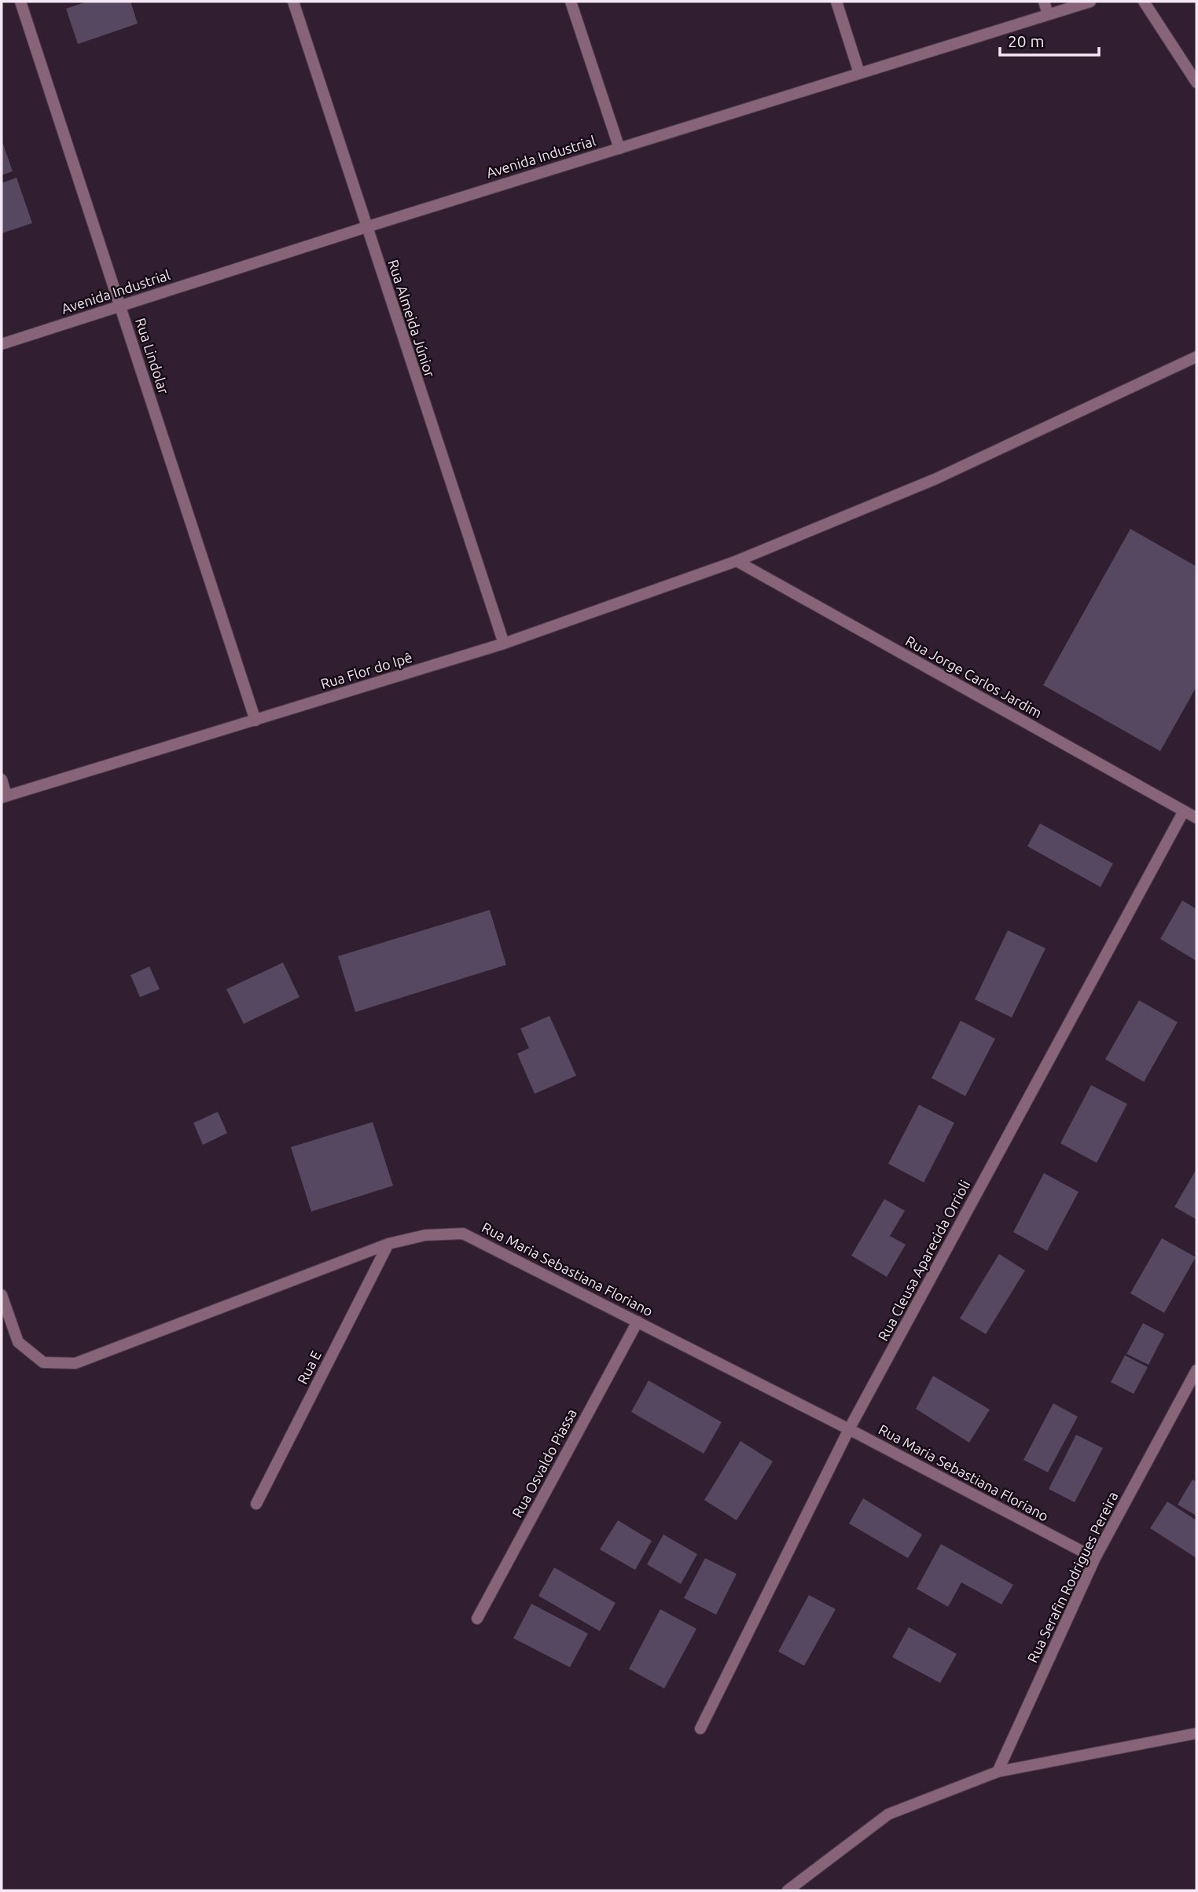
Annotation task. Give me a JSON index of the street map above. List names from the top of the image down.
{
  "streets": {
    "street": [
      "Avenida Industrial",
      "Rua Almeida Júnior",
      "Rua Lindolar",
      "Rua Flor do Ipê",
      "Rua Jorge Carlos Jardim",
      "Rua Cleusa Aparecida Orrioli",
      "Rua Maria Sebastiana Floriano",
      "Rua E",
      "Rua Osvaldo Piassa",
      "Rua Serafin Rodrigues Pereira"
    ]
  },
  "crossings": [
    ["Avenida Industrial", "Rua Almeida Júnior"],
    ["Avenida Industrial", "Rua Lindolar"],
    ["Rua Almeida Júnior", "Rua Flor do Ipê"],
    ["Rua Lindolar", "Rua Flor do Ipê"],
    ["Rua Flor do Ipê", "Rua Jorge Carlos Jardim"],
    ["Rua Jorge Carlos Jardim", "Rua Cleusa Aparecida Orrioli"],
    ["Rua Cleusa Aparecida Orrioli", "Rua Maria Sebastiana Floriano"],
    ["Rua Maria Sebastiana Floriano", "Rua E"],
    ["Rua Maria Sebastiana Floriano", "Rua Osvaldo Piassa"],
    ["Rua Maria Sebastiana Floriano", "Rua Serafin Rodrigues Pereira"]
  ],
  "scale_bar": "20 m"
}
